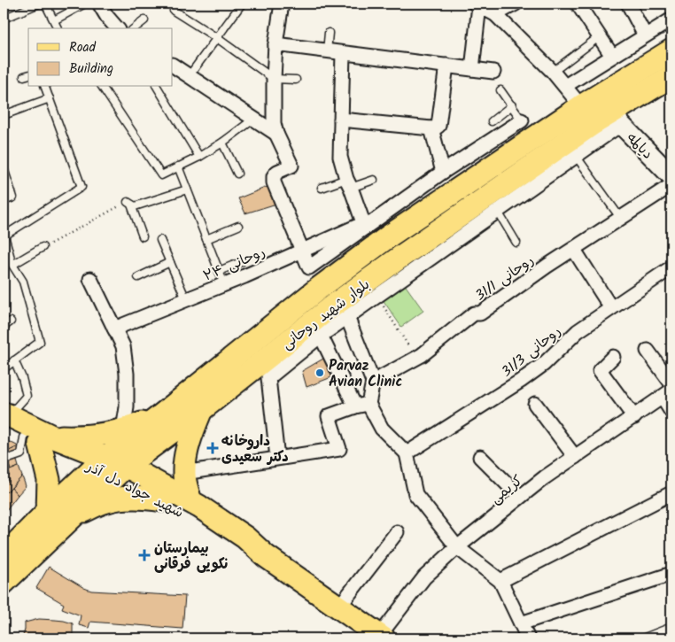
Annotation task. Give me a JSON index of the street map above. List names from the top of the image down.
{
  "streets": {
    "main road": ["دیالمه", "بلوار شهید روحانی", "شهید جواد دل آذر"],
    "street": [
      "روحانی ۲۴",
      "روحانی 31/1",
      "روحانی 31/3",
      "کریمی"
    ]
  },
  "crossings": [
    ["دیالمه", "بلوار شهید روحانی"],
    ["بلوار شهید روحانی", "شهید جواد دل آذر"],
    ["شهید جواد دل آذر", "کریمی"]
  ],
  "places": {
    "other": ["Parvaz Avian Clinic"],
    "health": ["داروخانه دکتر سعیدی", "بیمارستان نکویی فرقانی"]
  },
  "legend": ["Road", "Building"]
}
